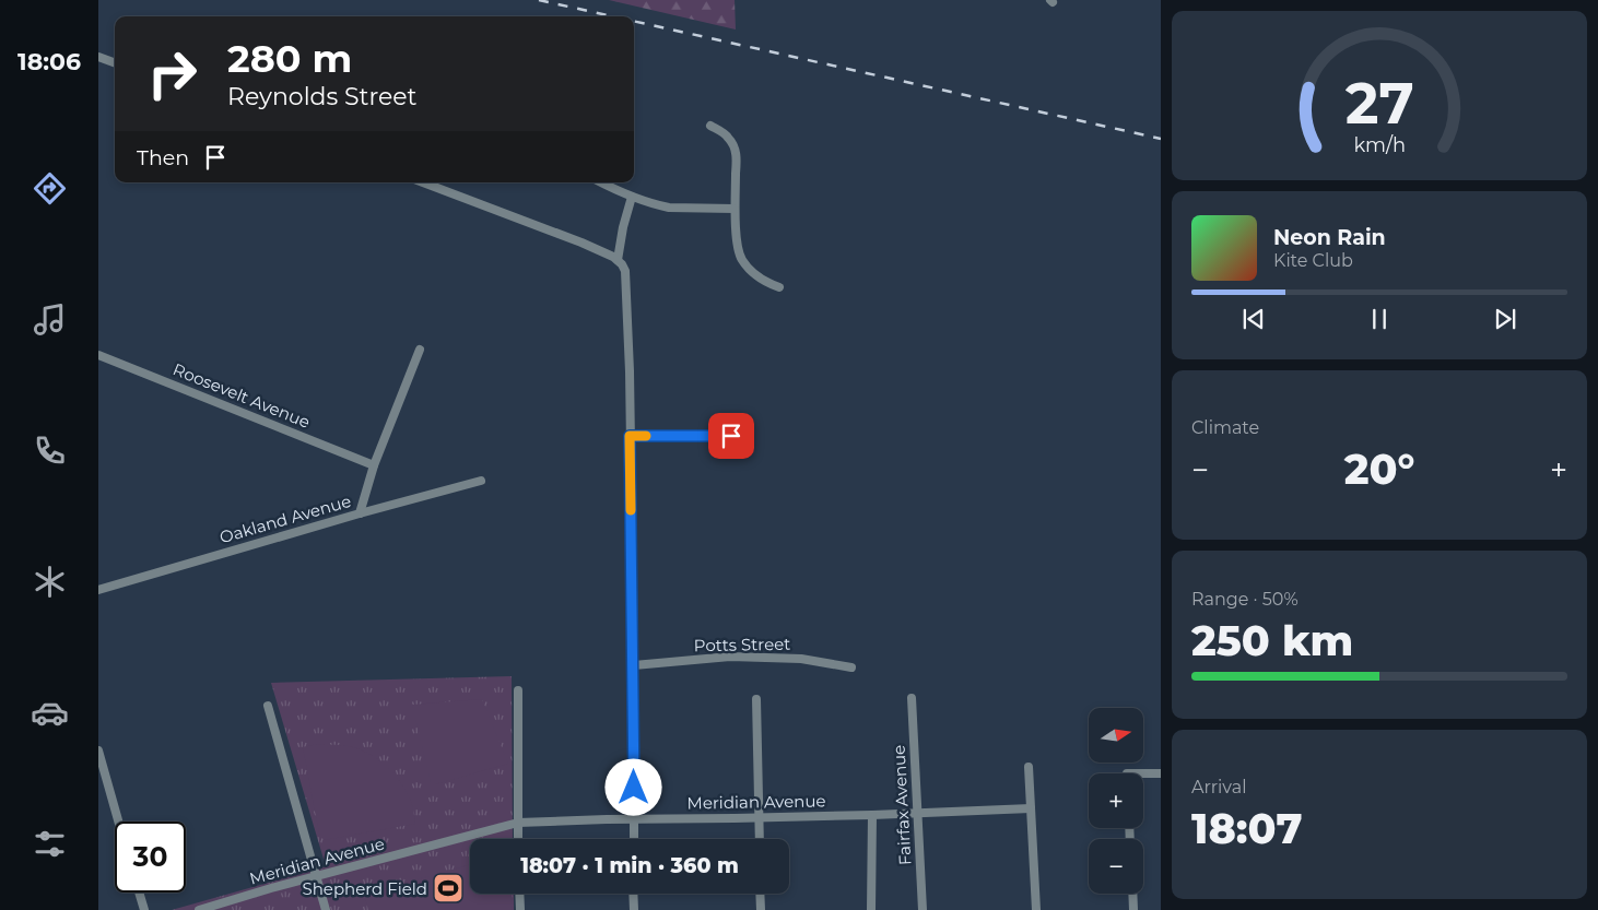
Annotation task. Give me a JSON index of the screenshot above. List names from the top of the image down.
{
  "streets": {
    "street": [
      "Roosevelt Avenue",
      "Oakland Avenue",
      "Potts Street",
      "Meridian Avenue",
      "Fairfax Avenue"
    ]
  },
  "crossings": [
    ["Meridian Avenue", "Fairfax Avenue"]
  ],
  "places": {
    "sports": ["Shepherd Field"]
  },
  "north": "right",
  "page": {
    "tabs": "18:06",
    "turn": ["280 m", "Reynolds Street"],
    "then": "Then",
    "song": ["Neon Rain", "Kite Club"],
    "tile": [
      "Climate",
      ["Range · 50%", "250 km"],
      ["Arrival", "18:07"]
    ],
    "heat": ["−", "20°", "+"],
    "map_buttons": ["+", "−"],
    "limit": "30",
    "trip": "18:07 · 1 min · 360 m",
    "gauge": ["27", "km/h"]
  }
}
